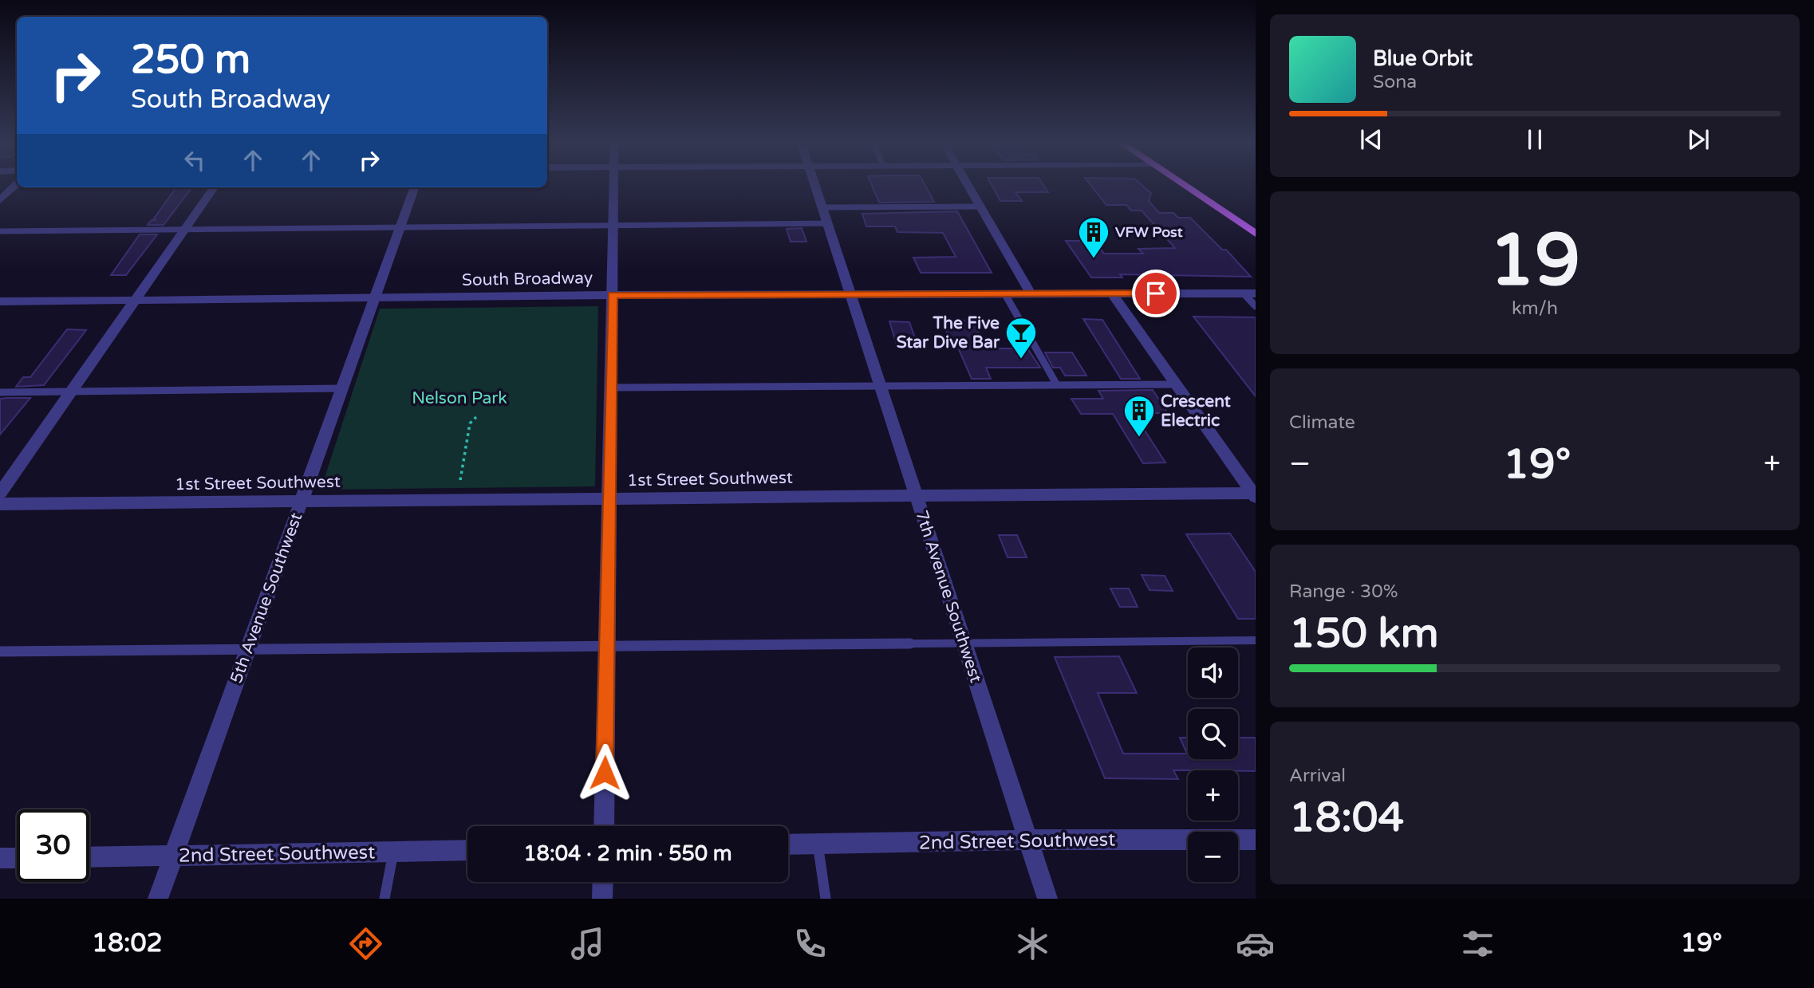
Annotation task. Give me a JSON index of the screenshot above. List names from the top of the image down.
{
  "streets": {
    "street": [
      "South Broadway",
      "1st Street Southwest",
      "7th Avenue Southwest",
      "5th Avenue Southwest",
      "2nd Street Southwest"
    ]
  },
  "crossings": [
    ["South Broadway", "7th Avenue Southwest"],
    ["South Broadway", "5th Avenue Southwest"],
    ["1st Street Southwest", "7th Avenue Southwest"],
    ["1st Street Southwest", "5th Avenue Southwest"],
    ["7th Avenue Southwest", "2nd Street Southwest"],
    ["5th Avenue Southwest", "2nd Street Southwest"]
  ],
  "parks": ["Nelson Park"],
  "places": {
    "building": ["VFW Post", "Crescent Electric"],
    "bar": ["The Five Star Dive Bar"]
  },
  "page": {
    "turn": ["250 m", "South Broadway"],
    "song": ["Blue Orbit", "Sona"],
    "tile": [
      ["19", "km/h"],
      "Climate",
      ["Range · 30%", "150 km"],
      ["Arrival", "18:04"]
    ],
    "heat": ["−", "19°", "+"],
    "map_buttons": ["+", "−"],
    "limit": "30",
    "trip": "18:04 · 2 min · 550 m",
    "tabs": ["18:02", "19°"]
  }
}
